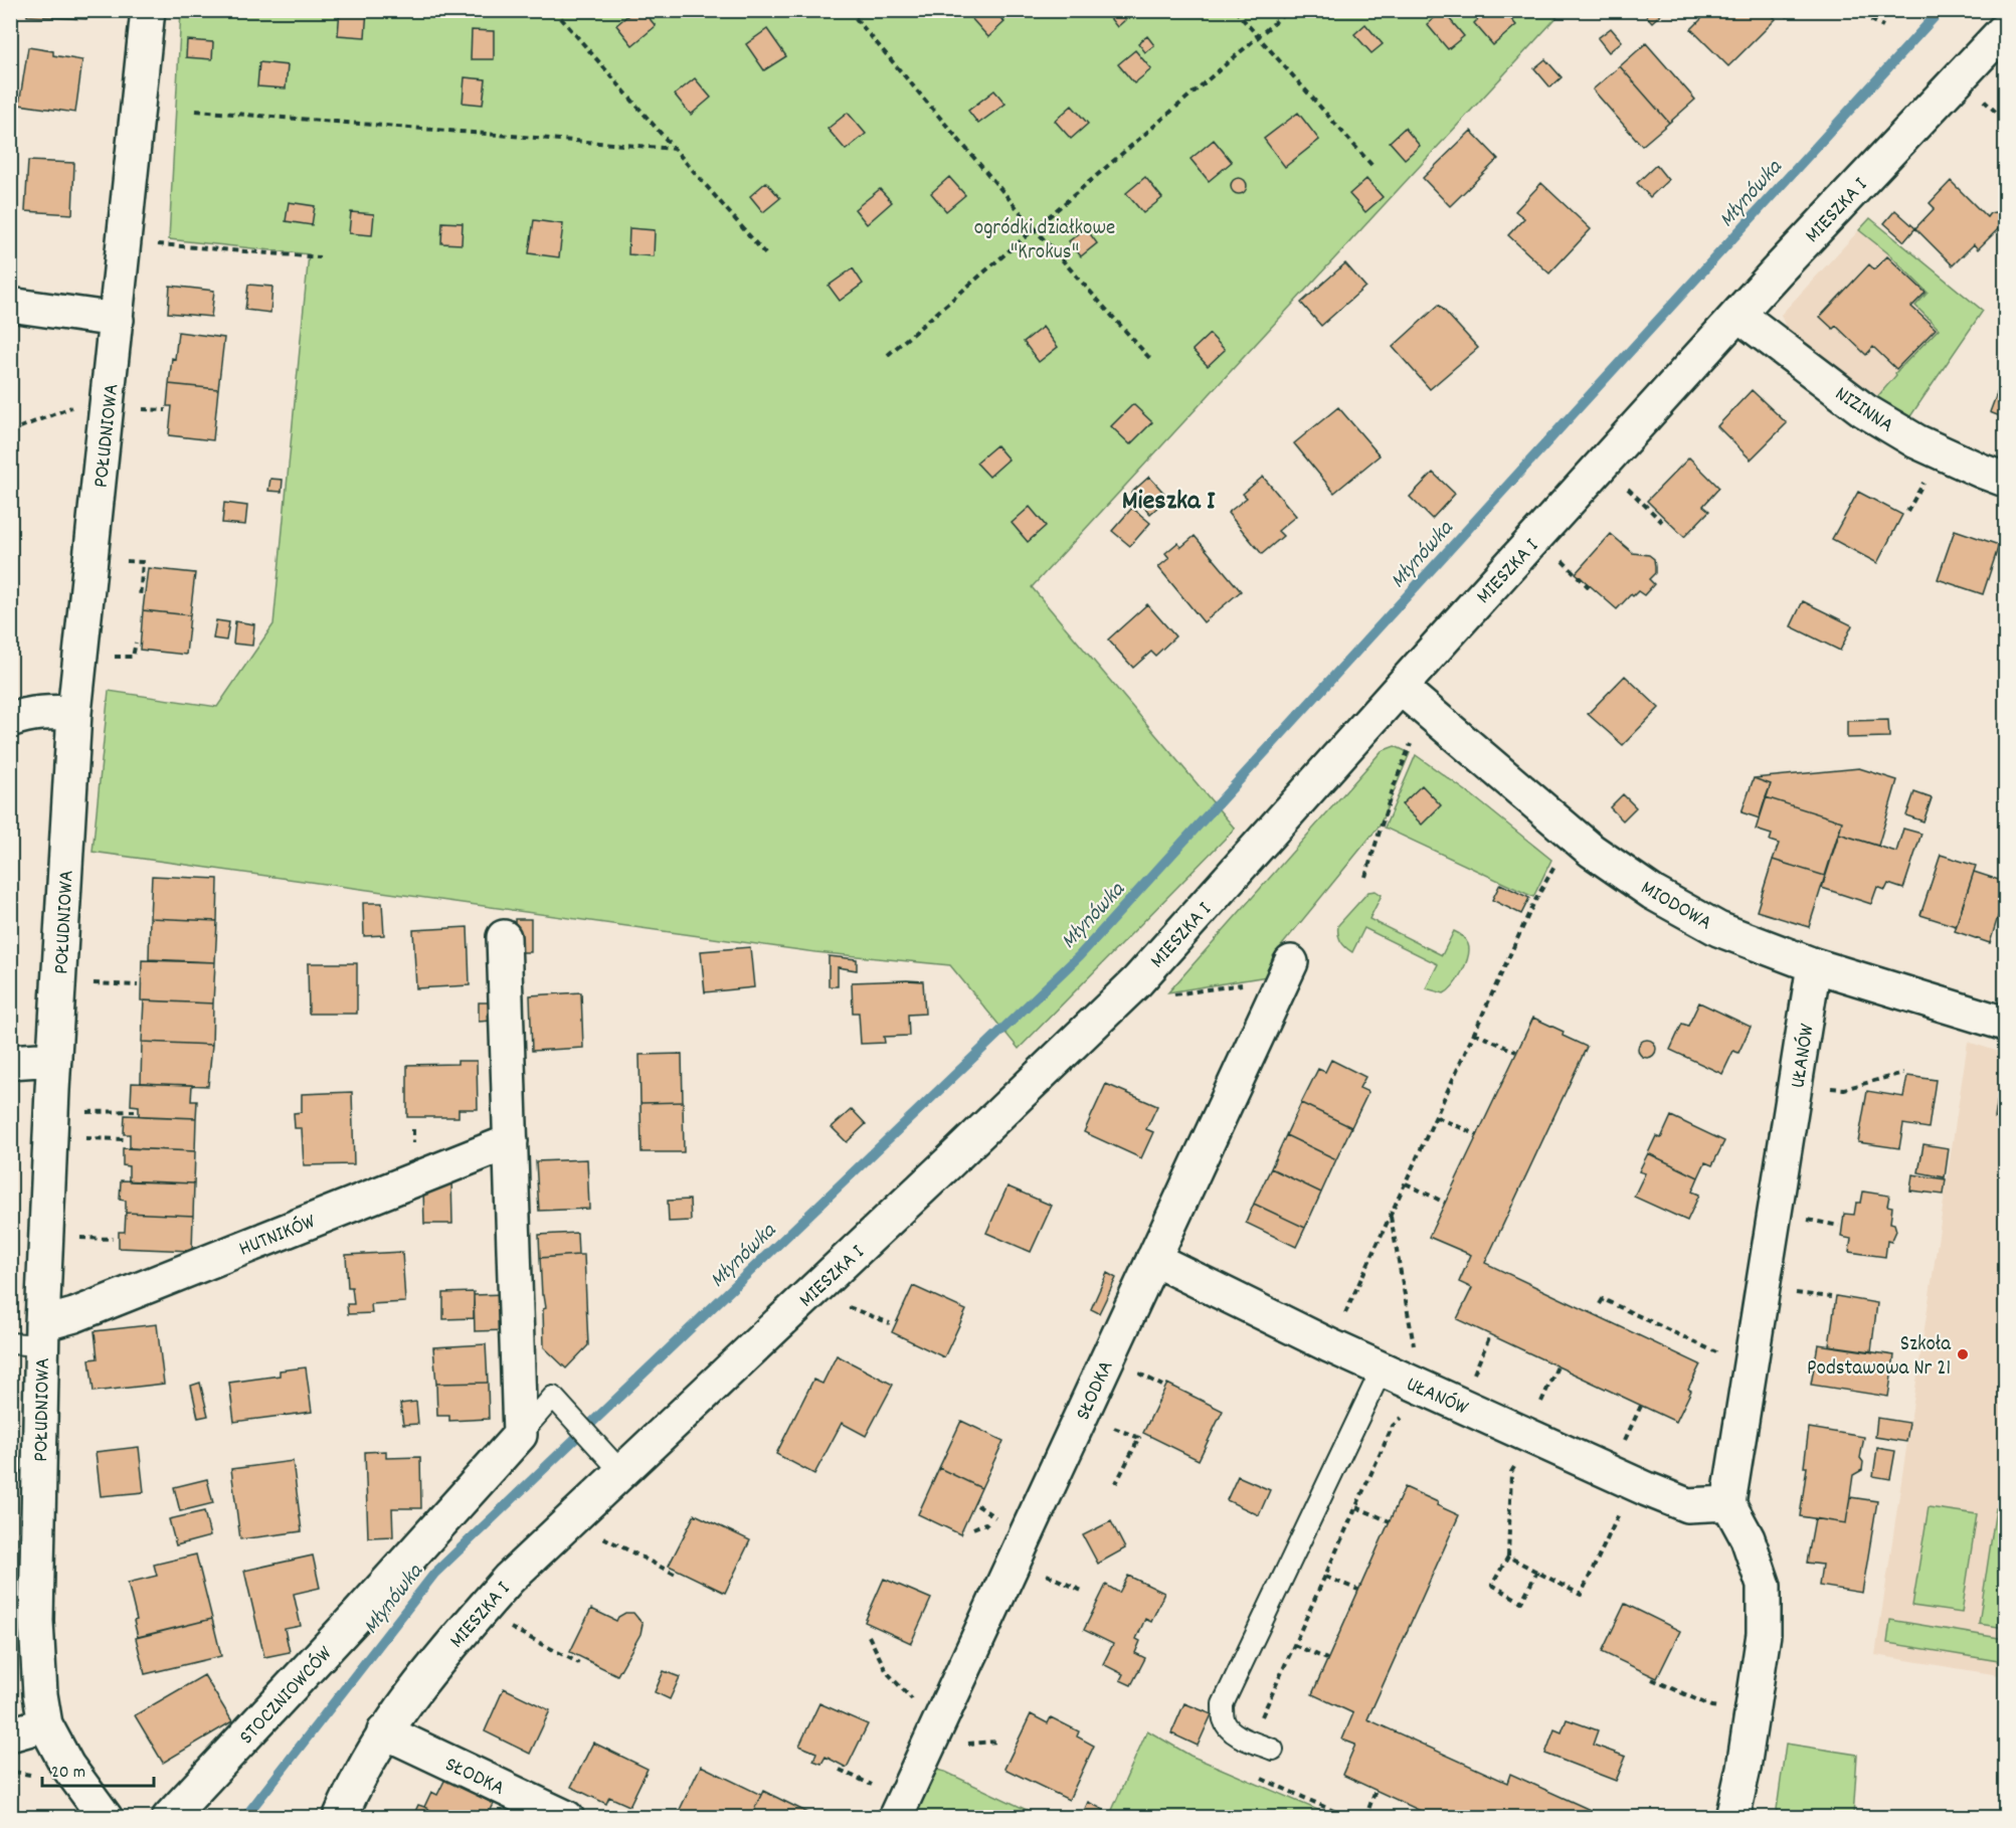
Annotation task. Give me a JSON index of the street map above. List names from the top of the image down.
{
  "streets": {
    "street": [
      "MIESZKA I",
      "NIZINNA",
      "POŁUDNIOWA",
      "MIODOWA",
      "UŁANÓW",
      "HUTNIKÓW",
      "SŁODKA",
      "STOCZNIOWCÓW"
    ]
  },
  "crossings": [
    ["MIESZKA I", "NIZINNA"],
    ["MIESZKA I", "MIODOWA"],
    ["MIESZKA I", "SŁODKA"],
    ["POŁUDNIOWA", "HUTNIKÓW"],
    ["MIODOWA", "UŁANÓW"],
    ["UŁANÓW", "SŁODKA"]
  ],
  "districts": ["Mieszka I"],
  "water": ["Młynówka"],
  "parks": ["ogródki działkowe \"Krokus\""],
  "places": ["Szkoła Podstawowa Nr 21"],
  "scale_bar": "20 m"
}
